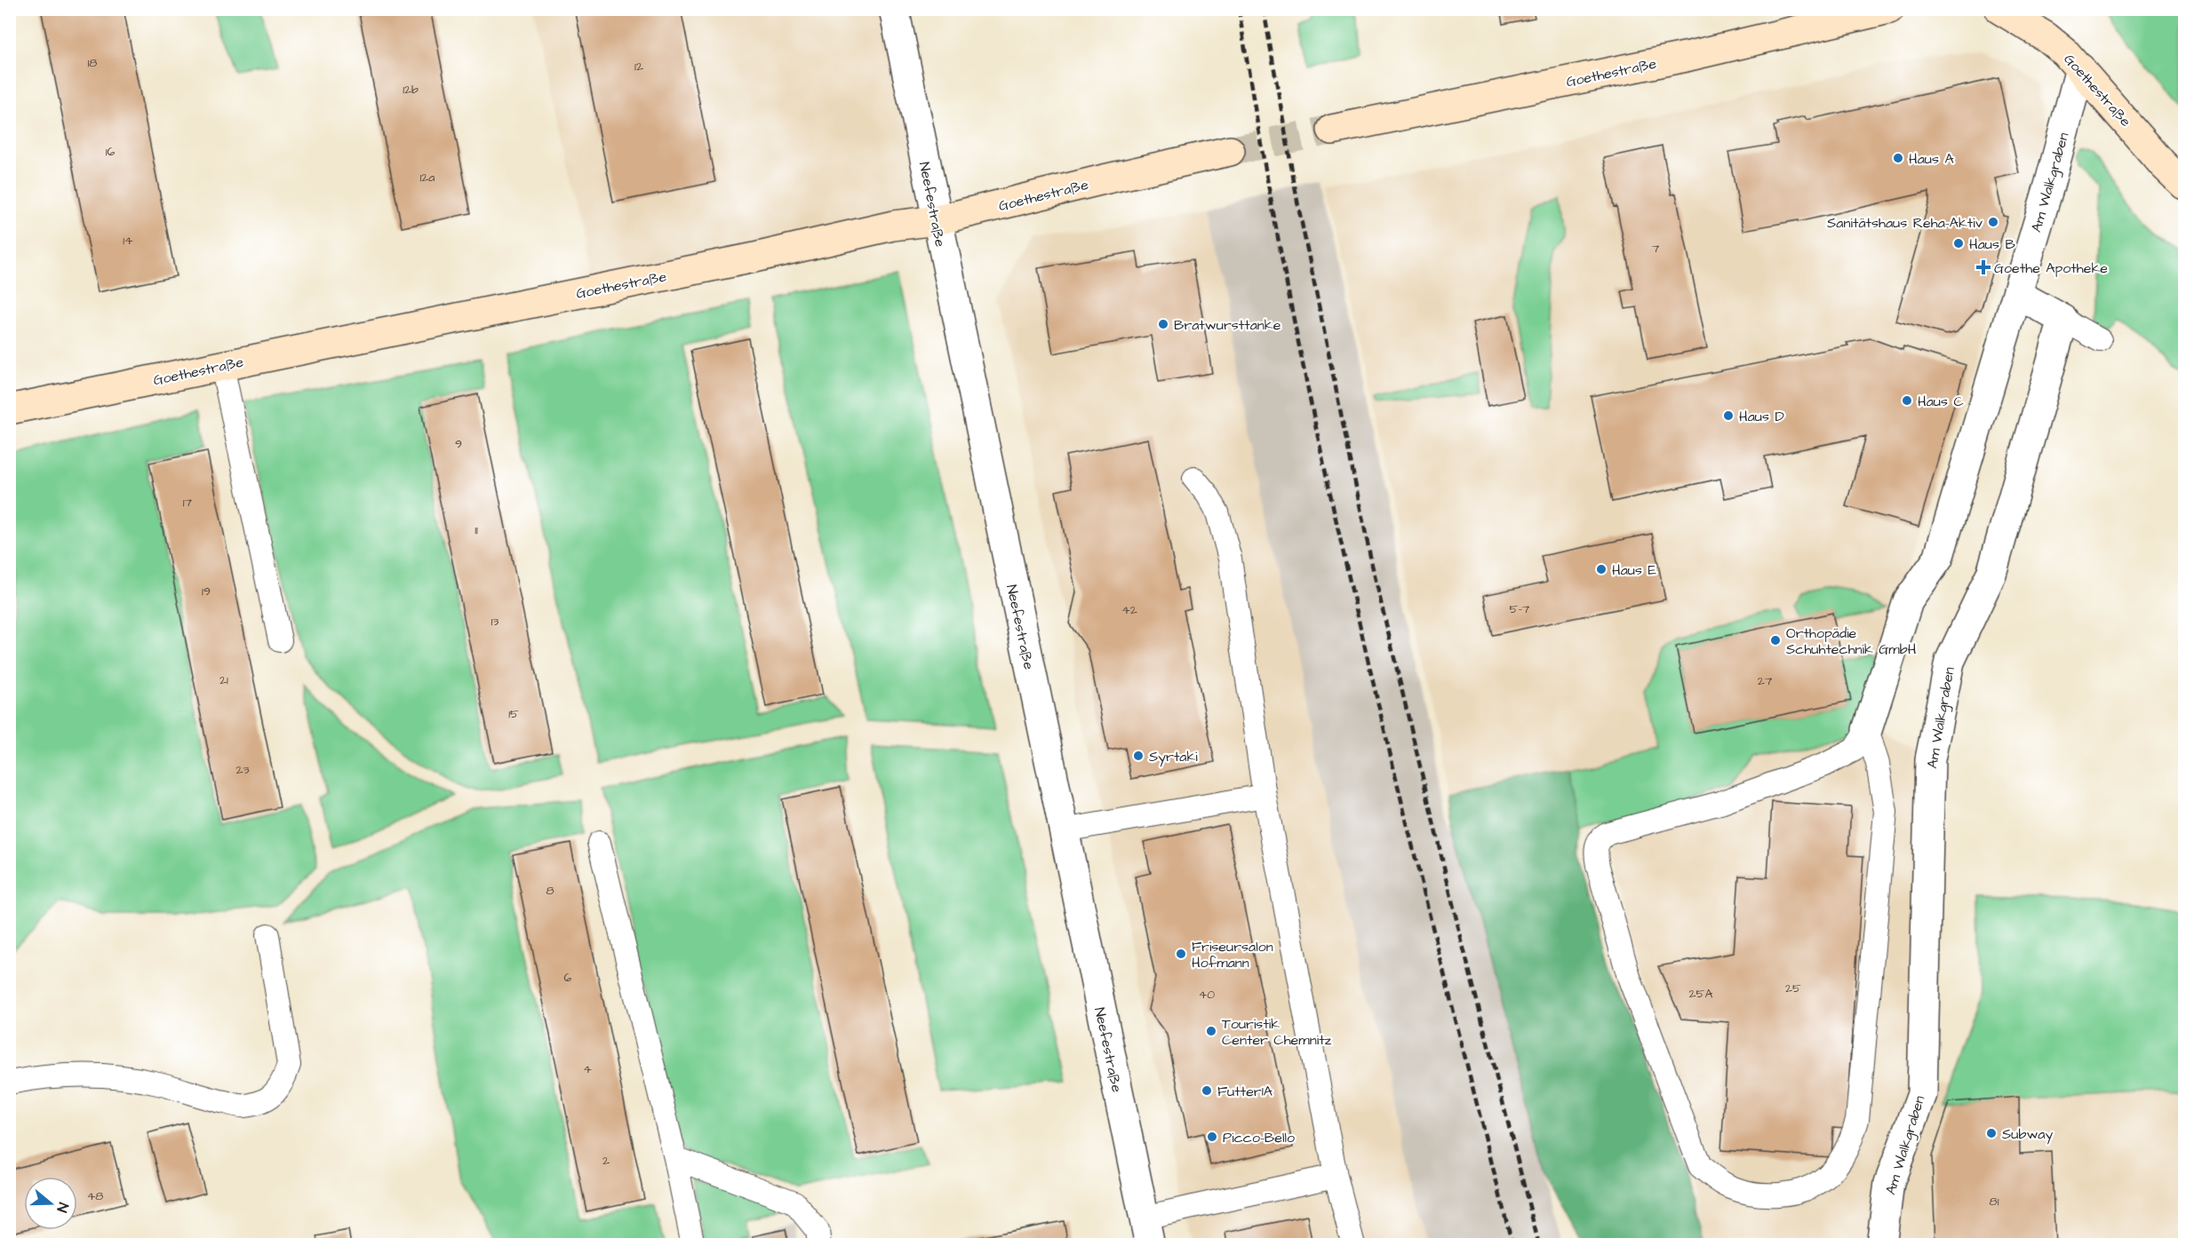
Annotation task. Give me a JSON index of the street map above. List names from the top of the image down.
{
  "streets": {
    "main road": ["Goethestraße"],
    "street": ["Am Walkgraben", "Neefestraße"]
  },
  "crossings": [
    ["Goethestraße", "Am Walkgraben"],
    ["Goethestraße", "Neefestraße"]
  ],
  "places": {
    "other": [
      "Haus A",
      "Sanitätshaus Reha-Aktiv",
      "Haus B",
      "Bratwursttanke",
      "Haus C",
      "Haus D",
      "Haus E",
      "Orthopädie Schuhtechnik GmbH",
      "Syrtaki",
      "Friseursalon Hofmann",
      "Touristik Center Chemnitz",
      "Futter1A",
      "Subway",
      "Picco-Bello"
    ],
    "health": ["Goethe Apotheke"]
  },
  "house_numbers": [
    "18",
    "12",
    "12b",
    "16",
    "12a",
    "14",
    "7",
    "9",
    "17",
    "11",
    "19",
    "5-7",
    "42",
    "13",
    "21",
    "27",
    "15",
    "23",
    "8",
    "6",
    "25",
    "25A",
    "40",
    "4",
    "2",
    "48",
    "81"
  ],
  "north": "right"
}
